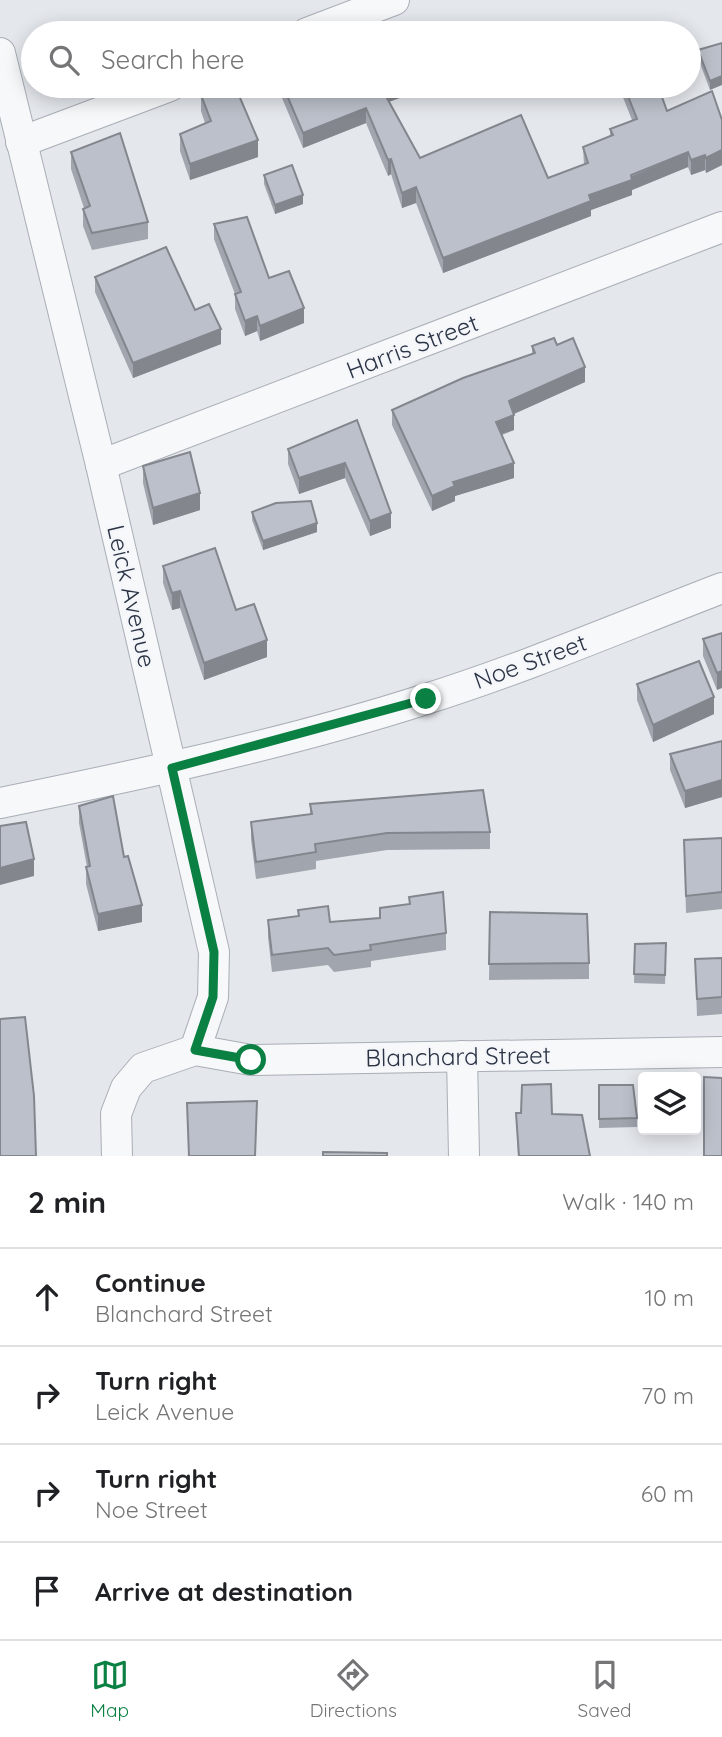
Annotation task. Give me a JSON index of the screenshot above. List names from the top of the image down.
{
  "streets": {
    "street": [
      "Harris Street",
      "Leick Avenue",
      "Noe Street",
      "Blanchard Street"
    ]
  },
  "crossings": [
    ["Harris Street", "Leick Avenue"],
    ["Leick Avenue", "Noe Street"],
    ["Leick Avenue", "Blanchard Street"]
  ],
  "page": {
    "search": "Search here",
    "heading": ["2 min", "Walk · 140 m"],
    "list": [
      ["Continue", "Blanchard Street", "10 m"],
      ["Turn right", "Leick Avenue", "70 m"],
      ["Turn right", "Noe Street", "60 m"],
      "Arrive at destination"
    ],
    "nav": ["Map", "Directions", "Saved"]
  }
}
